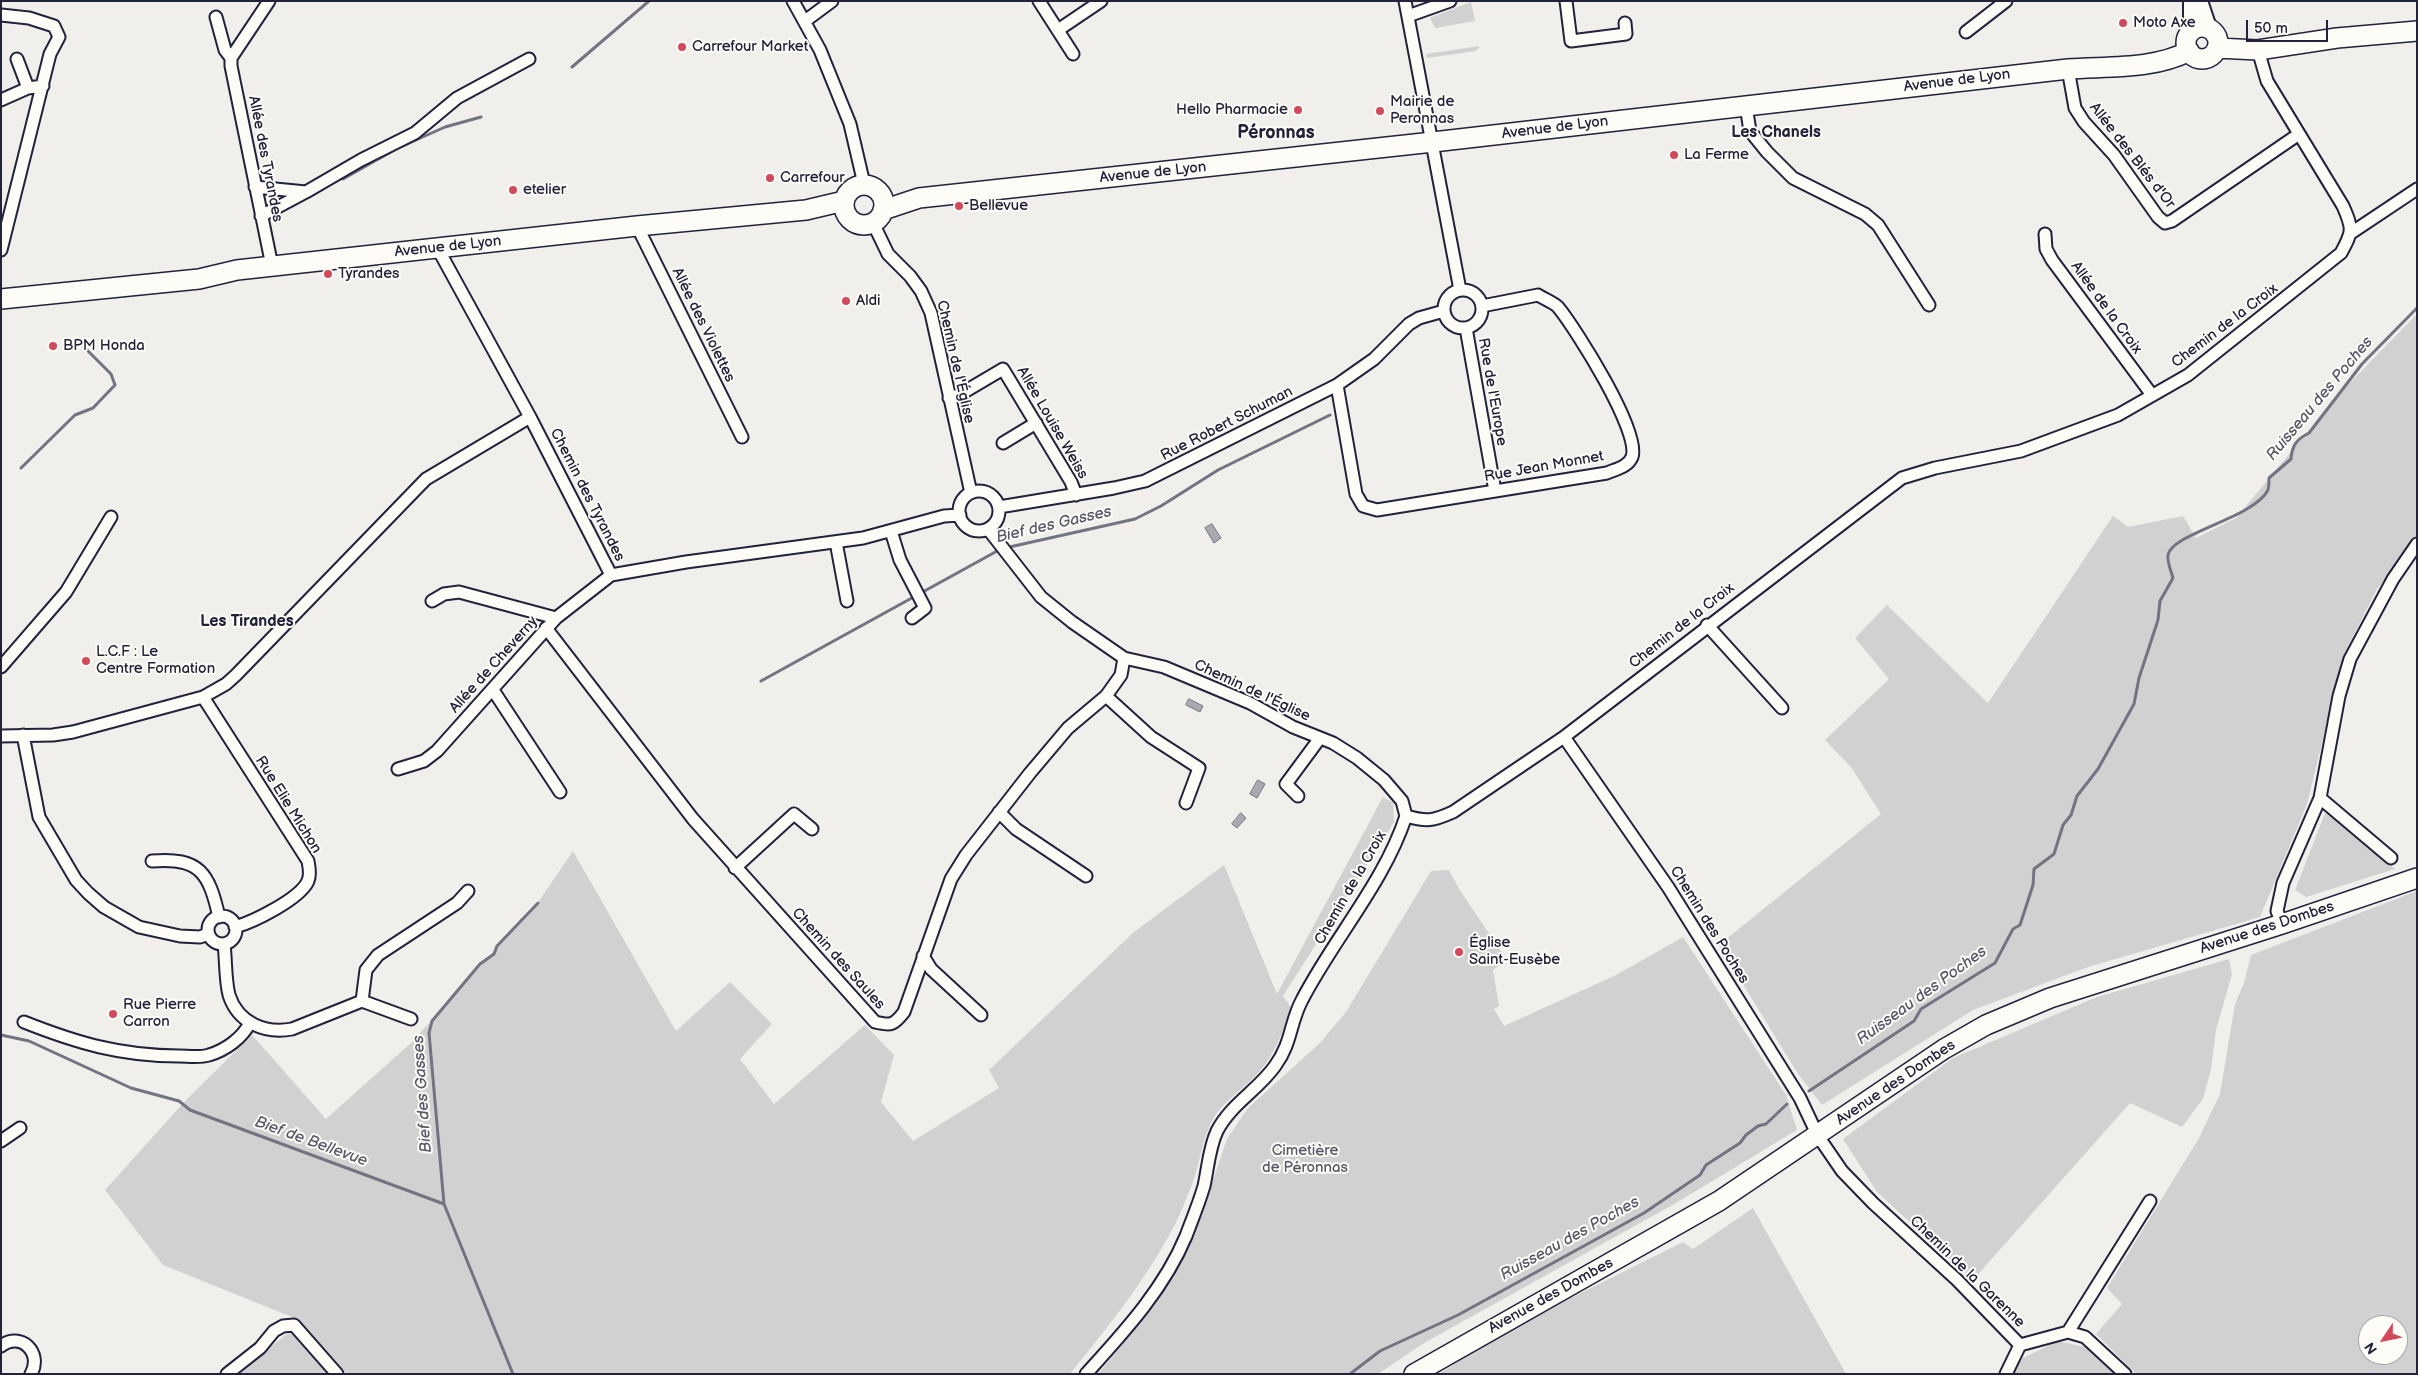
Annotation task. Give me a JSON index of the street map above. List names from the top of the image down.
{
  "streets": {
    "main road": ["Avenue de Lyon", "Avenue des Dombes"],
    "street": [
      "Allée des Blés d'Or",
      "Allée des Tyrandes",
      "Allée de la Croix",
      "Allée des Violettes",
      "Chemin de la Croix",
      "Chemin de l'Église",
      "Rue de l'Europe",
      "Allée Louise Weiss",
      "Rue Robert Schuman",
      "Rue Jean Monnet",
      "Chemin des Tyrandes",
      "Allée de Cheverny",
      "Rue Elie Michon",
      "Chemin des Poches",
      "Chemin des Saules",
      "Chemin de la Garenne"
    ]
  },
  "crossings": [
    ["Avenue de Lyon", "Allée des Blés d'Or"],
    ["Avenue de Lyon", "Allée des Tyrandes"],
    ["Avenue de Lyon", "Allée des Violettes"],
    ["Avenue de Lyon", "Chemin de l'Église"],
    ["Avenue de Lyon", "Chemin des Tyrandes"],
    ["Allée de la Croix", "Chemin de la Croix"],
    ["Chemin de la Croix", "Chemin de l'Église"],
    ["Chemin de la Croix", "Chemin des Poches"],
    ["Chemin de l'Église", "Allée Louise Weiss"],
    ["Chemin de l'Église", "Rue Robert Schuman"],
    ["Chemin de l'Église", "Chemin des Tyrandes"],
    ["Chemin de l'Église", "Chemin des Saules"],
    ["Rue de l'Europe", "Rue Robert Schuman"],
    ["Rue de l'Europe", "Rue Jean Monnet"],
    ["Allée Louise Weiss", "Rue Robert Schuman"],
    ["Rue Robert Schuman", "Rue Jean Monnet"],
    ["Rue Robert Schuman", "Chemin des Tyrandes"],
    ["Chemin des Tyrandes", "Allée de Cheverny"],
    ["Allée de Cheverny", "Chemin des Saules"],
    ["Chemin des Poches", "Avenue des Dombes"],
    ["Chemin des Poches", "Chemin de la Garenne"],
    ["Avenue des Dombes", "Chemin de la Garenne"]
  ],
  "districts": ["Péronnas", "Les Chanels", "Les Tirandes"],
  "water": ["Ruisseau des Poches", "Bief des Gasses", "Bief de Bellevue"],
  "parks": ["Cimetière de Péronnas"],
  "places": [
    "Moto Axe",
    "Carrefour Market",
    "Hello Pharmacie",
    "Mairie de Peronnas",
    "La Ferme",
    "Carrefour",
    "etelier",
    "Bellevue",
    "Tyrandes",
    "Aldi",
    "BPM Honda",
    "L.C.F : Le Centre Formation",
    "Église Saint-Eusèbe",
    "Rue Pierre Carron"
  ],
  "scale_bar": "50 m",
  "north": "bottom left"
}
